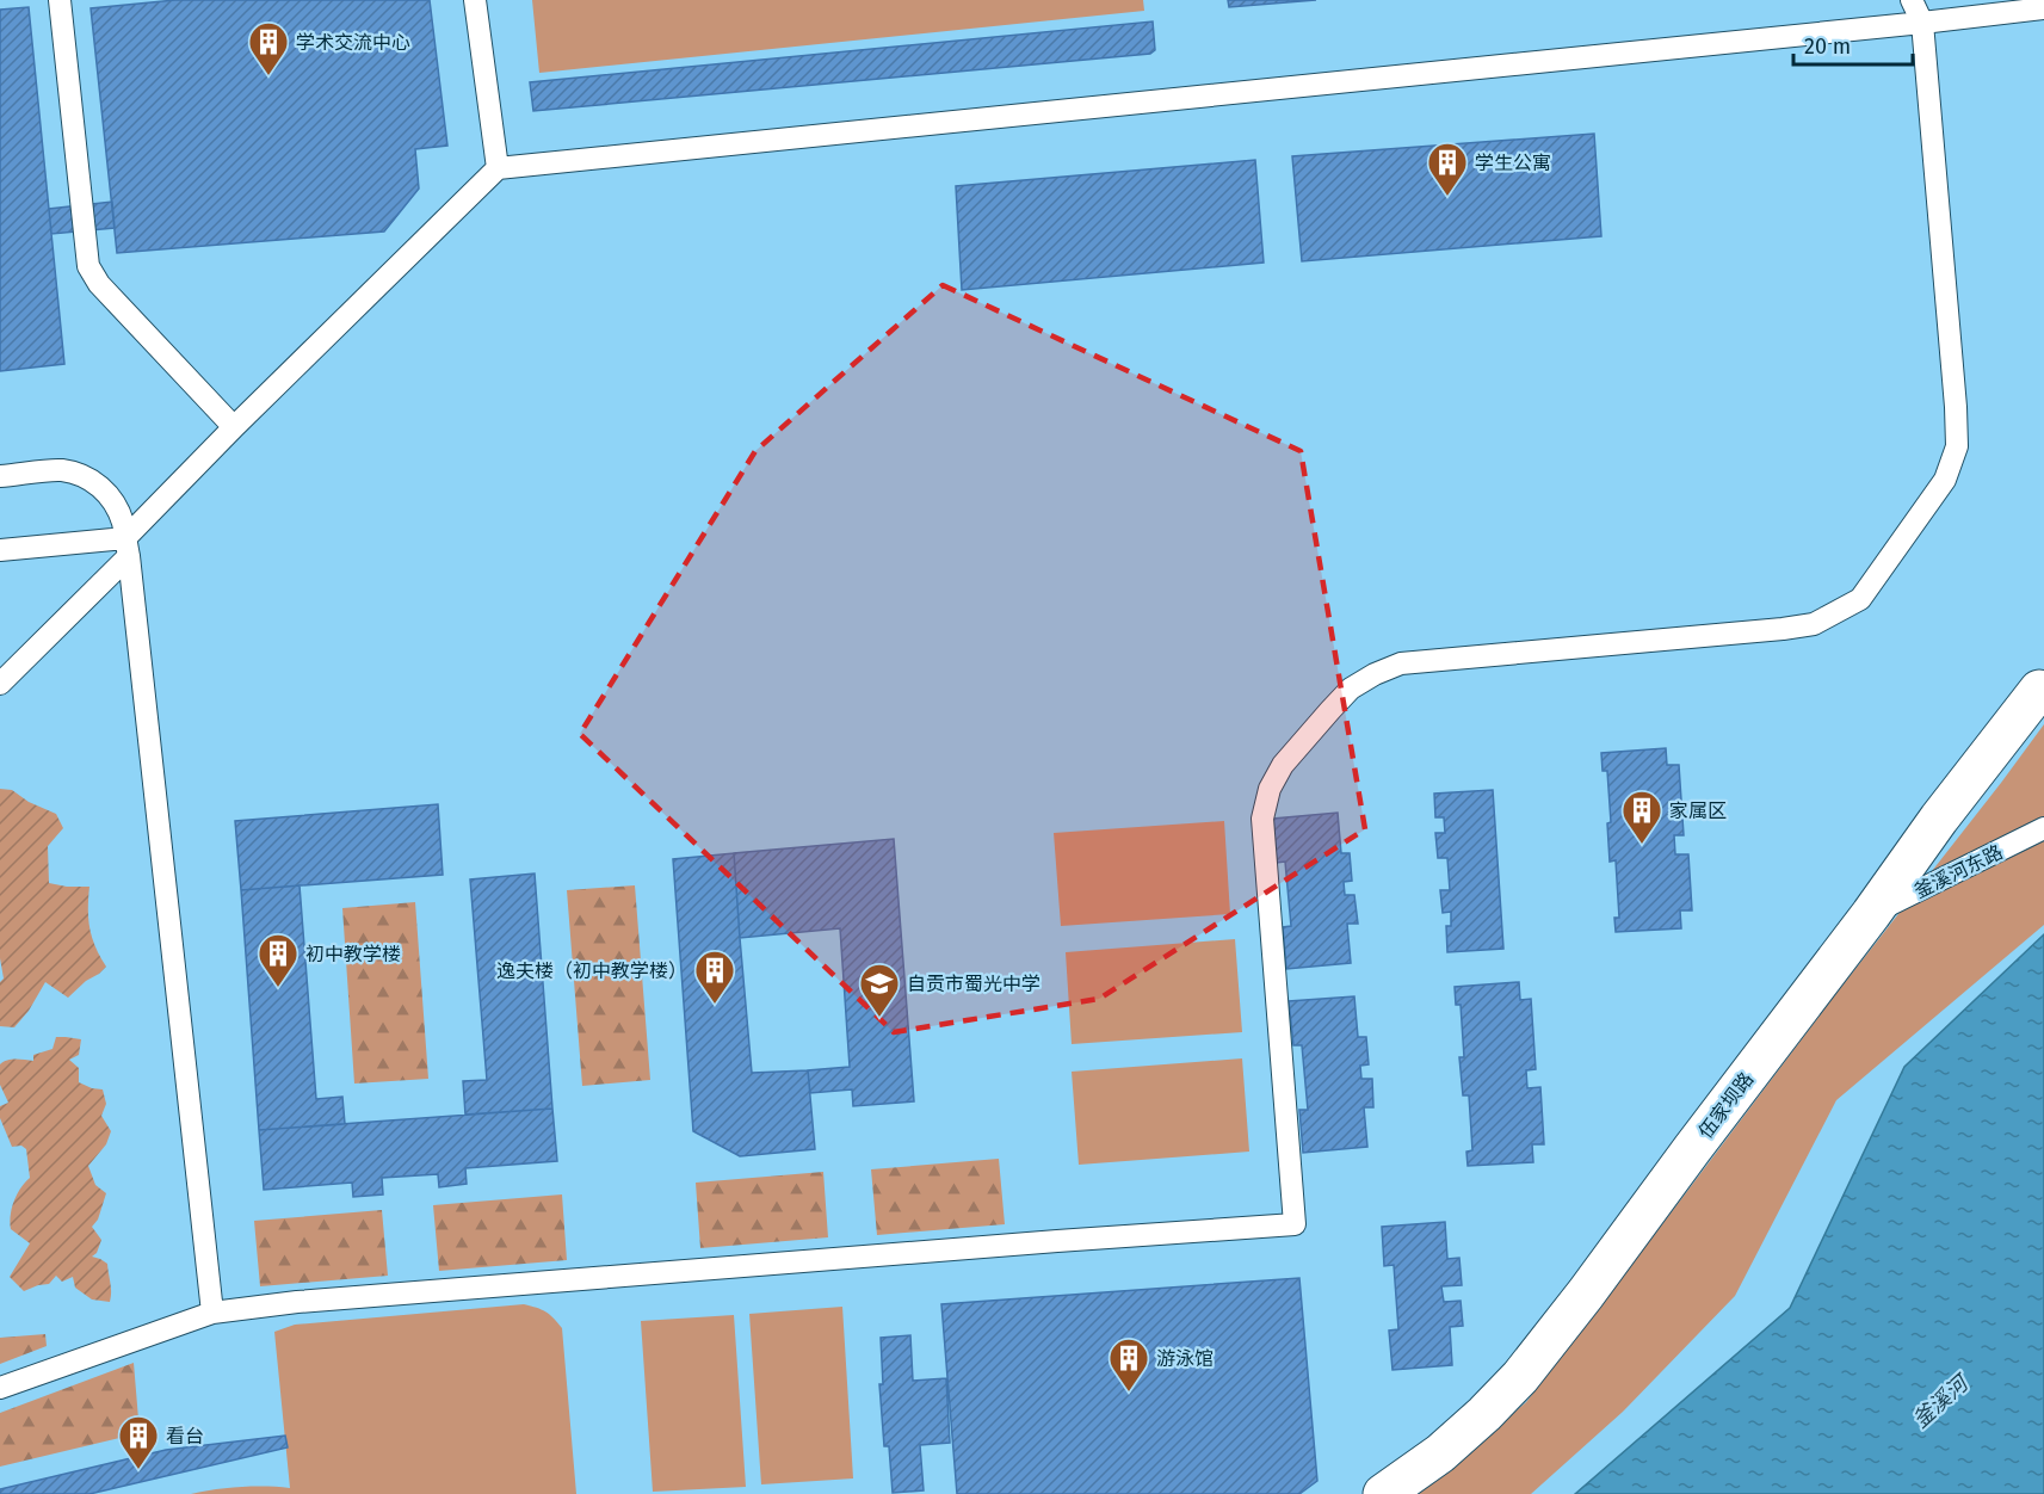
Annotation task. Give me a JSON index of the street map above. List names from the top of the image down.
{
  "streets": {
    "street": ["伍家坝路"],
    "lane": ["釜溪河东路"]
  },
  "crossings": [
    ["釜溪河东路", "伍家坝路"]
  ],
  "water": ["釜溪河"],
  "places": {
    "building": [
      "学术交流中心",
      "学生公寓",
      "家属区",
      "初中教学楼",
      "逸夫楼（初中教学楼）",
      "游泳馆",
      "看台"
    ],
    "school or university": ["自贡市蜀光中学"]
  },
  "scale_bar": "20 m"
}
